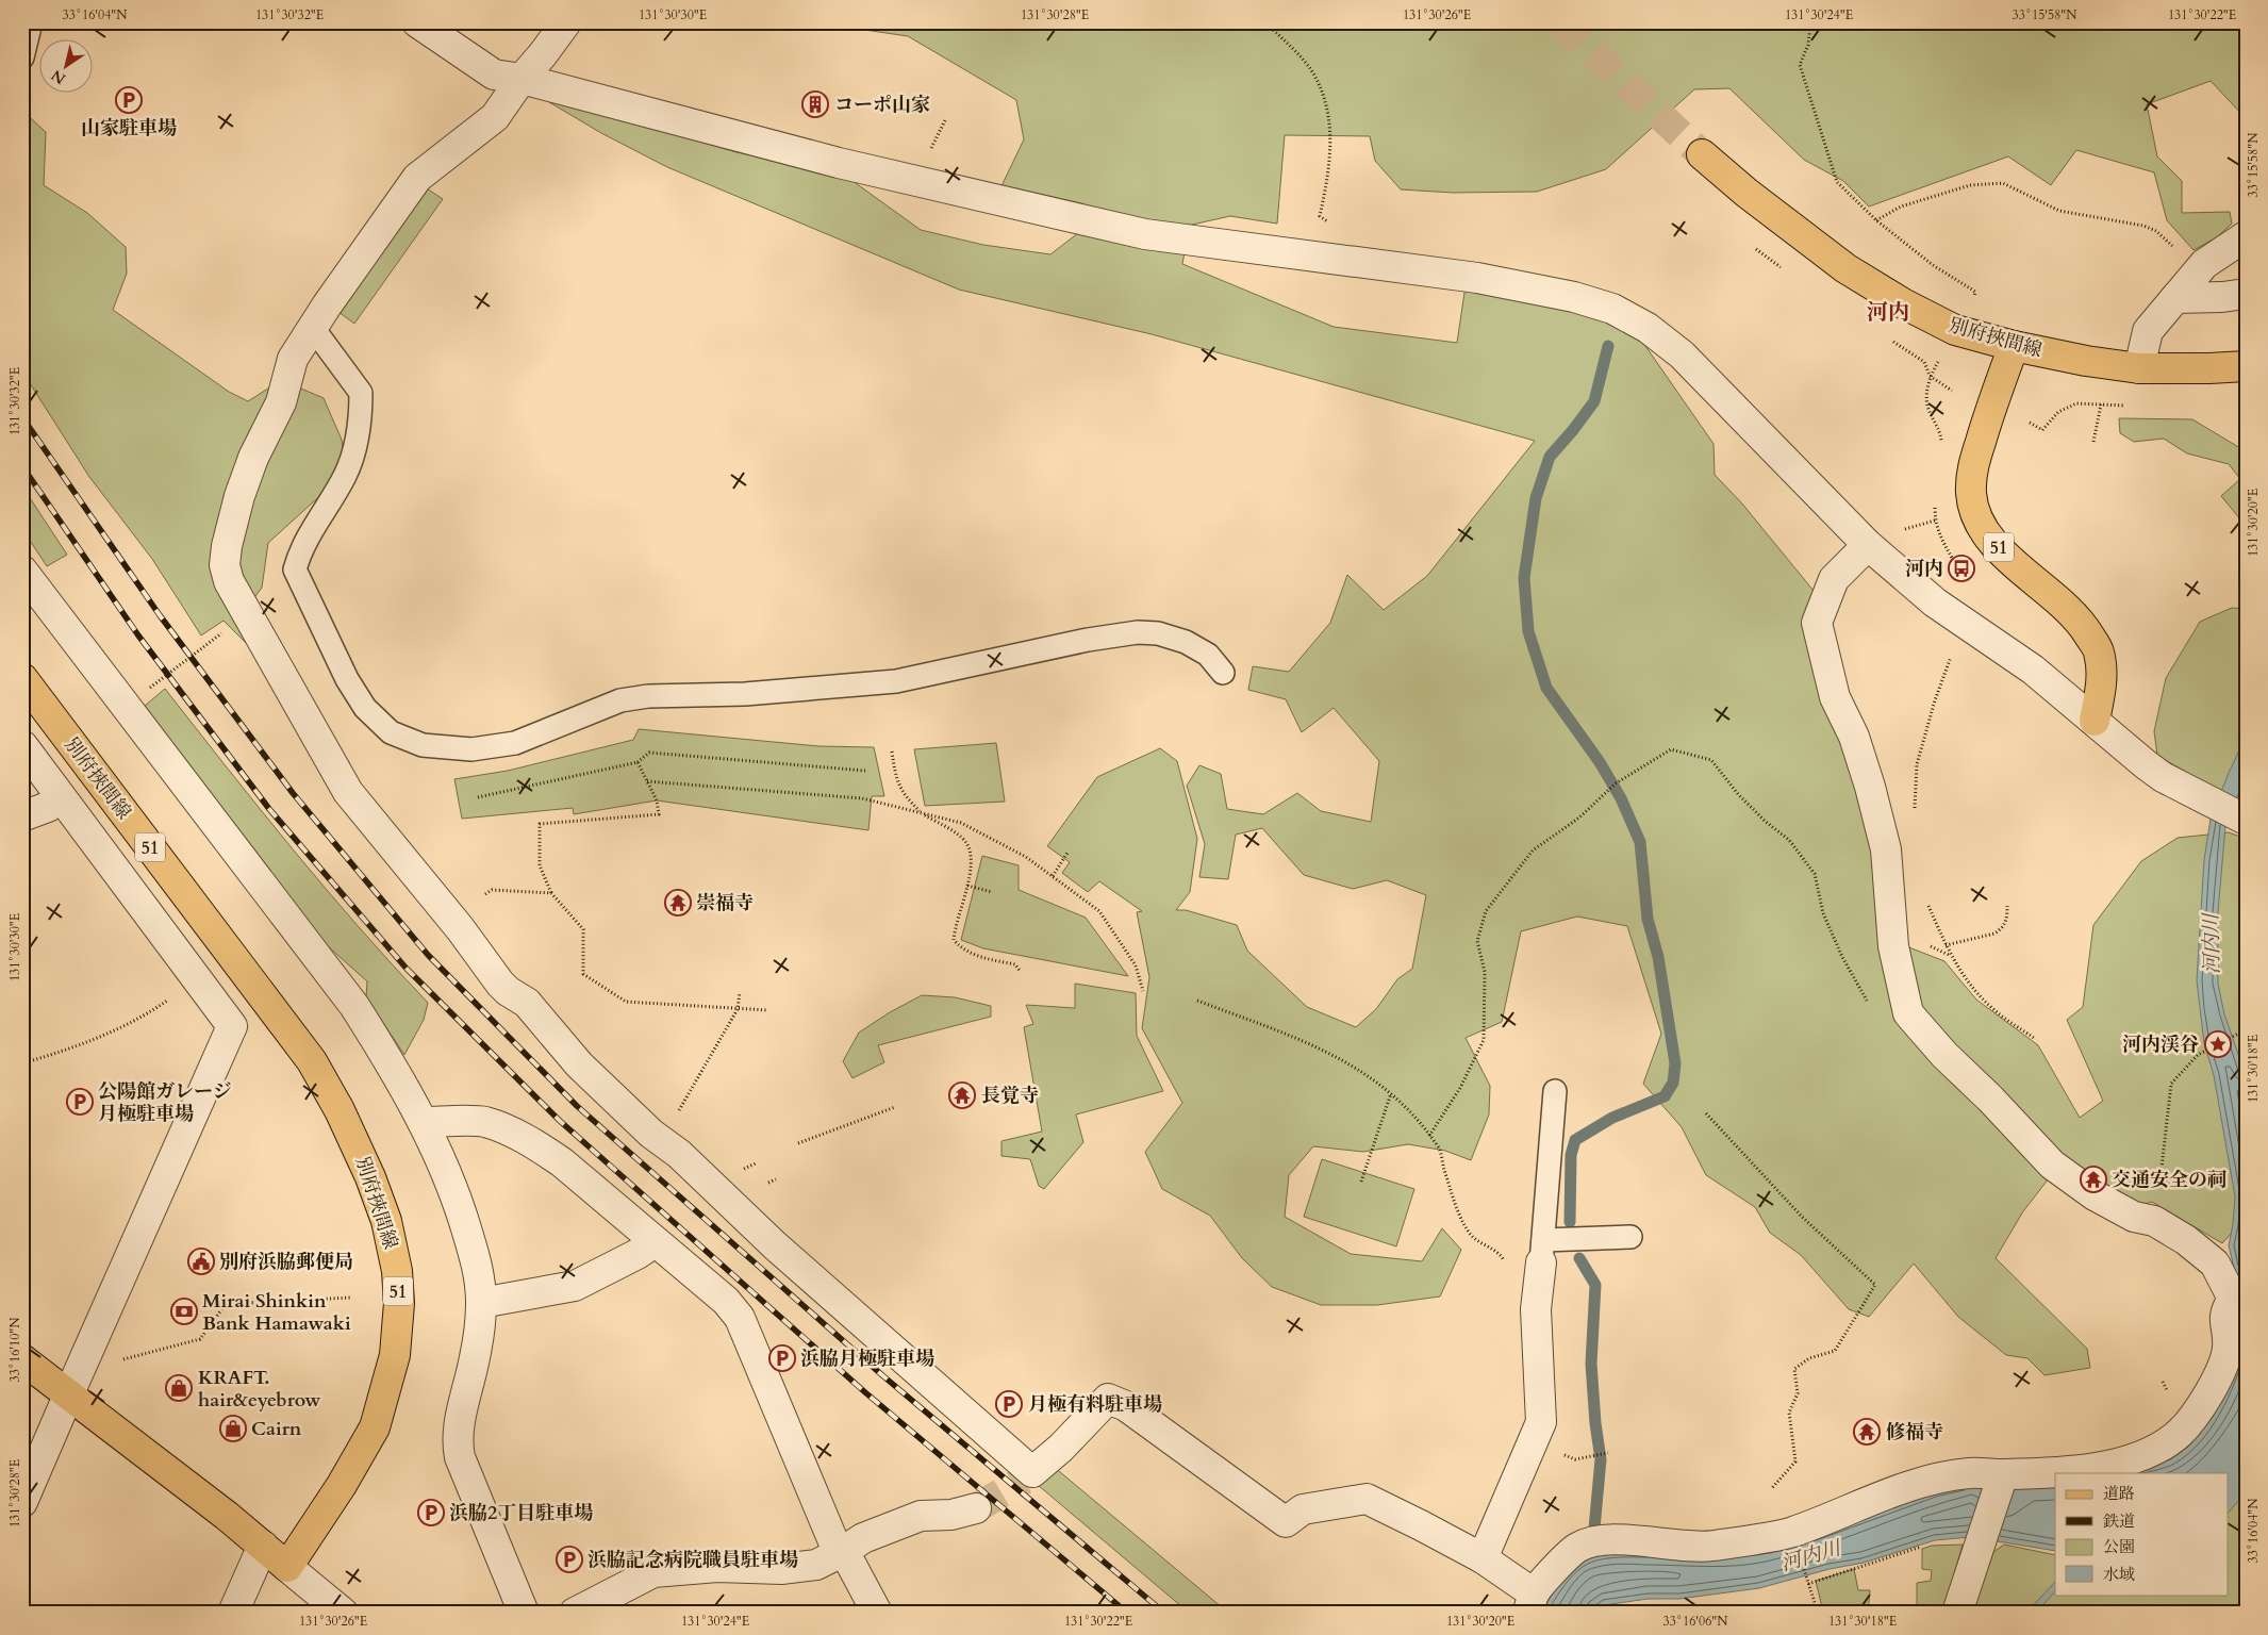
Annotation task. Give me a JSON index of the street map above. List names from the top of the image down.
{
  "streets": {
    "main road": ["別府挾間線", "51"]
  },
  "crossings": [
    ["別府挾間線", "51"]
  ],
  "districts": ["河内"],
  "water": ["河内川"],
  "places": {
    "parking": [
      "山家駐車場",
      "公陽館ガレージ 月極駐車場",
      "浜脇月極駐車場",
      "月極有料駐車場",
      "浜脇2丁目駐車場",
      "浜脇記念病院職員駐車場"
    ],
    "building": ["コーポ山家"],
    "bus stop": ["河内"],
    "temple": [
      "崇福寺",
      "長覚寺",
      "交通安全の祠",
      "修福寺"
    ],
    "place": ["河内渓谷"],
    "public building": ["別府浜脇郵便局"],
    "bank": ["Mirai Shinkin Bank Hamawaki"],
    "shop": ["KRAFT. hair&eyebrow", "Cairn"]
  },
  "legend": [
    "道路",
    "鉄道",
    "公園",
    "水域"
  ],
  "north": "bottom left",
  "coordinates": [
    "33°16'04\"N",
    "131°30'32\"E",
    "131°30'30\"E",
    "131°30'28\"E",
    "131°30'26\"E",
    "131°30'24\"E",
    "33°15'58\"N",
    "131°30'22\"E",
    "131°30'20\"E",
    "131°30'18\"E",
    "33°16'10\"N",
    "33°16'06\"N"
  ]
}
